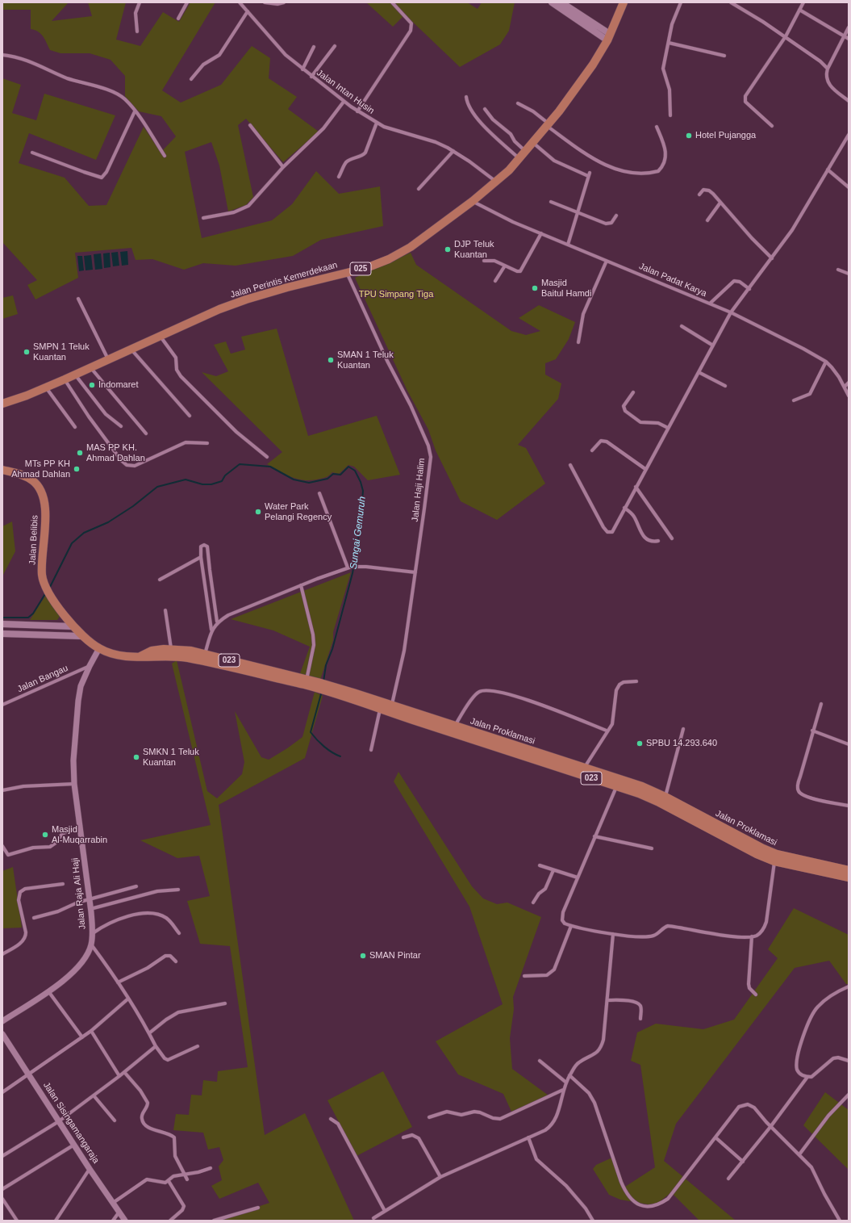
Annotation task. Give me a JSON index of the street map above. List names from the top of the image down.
{
  "streets": {
    "highway": [
      "025",
      "Jalan Perintis Kemerdekaan",
      "Jalan Belibis",
      "023",
      "Jalan Proklamasi"
    ],
    "street": [
      "Jalan Intan Husin",
      "Jalan Padat Karya",
      "Jalan Haji Halim",
      "Jalan Bangau",
      "Jalan Raja Ali Haji",
      "Jalan Sisingamangaraja"
    ]
  },
  "crossings": [
    ["Jalan Intan Husin", "Jalan Perintis Kemerdekaan"],
    ["Jalan Perintis Kemerdekaan", "Jalan Padat Karya"],
    ["Jalan Perintis Kemerdekaan", "Jalan Haji Halim"],
    ["Jalan Haji Halim", "Jalan Proklamasi"],
    ["Jalan Belibis", "Jalan Proklamasi"],
    ["Jalan Bangau", "Jalan Raja Ali Haji"],
    ["Jalan Proklamasi", "Jalan Raja Ali Haji"]
  ],
  "water": ["Sungai Gemuruh"],
  "parks": ["TPU Simpang Tiga"],
  "places": [
    "Hotel Pujangga",
    "DJP Teluk Kuantan",
    "Masjid Baitul Hamdi",
    "SMPN 1 Teluk Kuantan",
    "SMAN 1 Teluk Kuantan",
    "Indomaret",
    "MAS PP KH. Ahmad Dahlan",
    "MTs PP KH Ahmad Dahlan",
    "Water Park Pelangi Regency",
    "SPBU 14.293.640",
    "SMKN 1 Teluk Kuantan",
    "Masjid Al-Muqarrabin",
    "SMAN Pintar"
  ]
}
